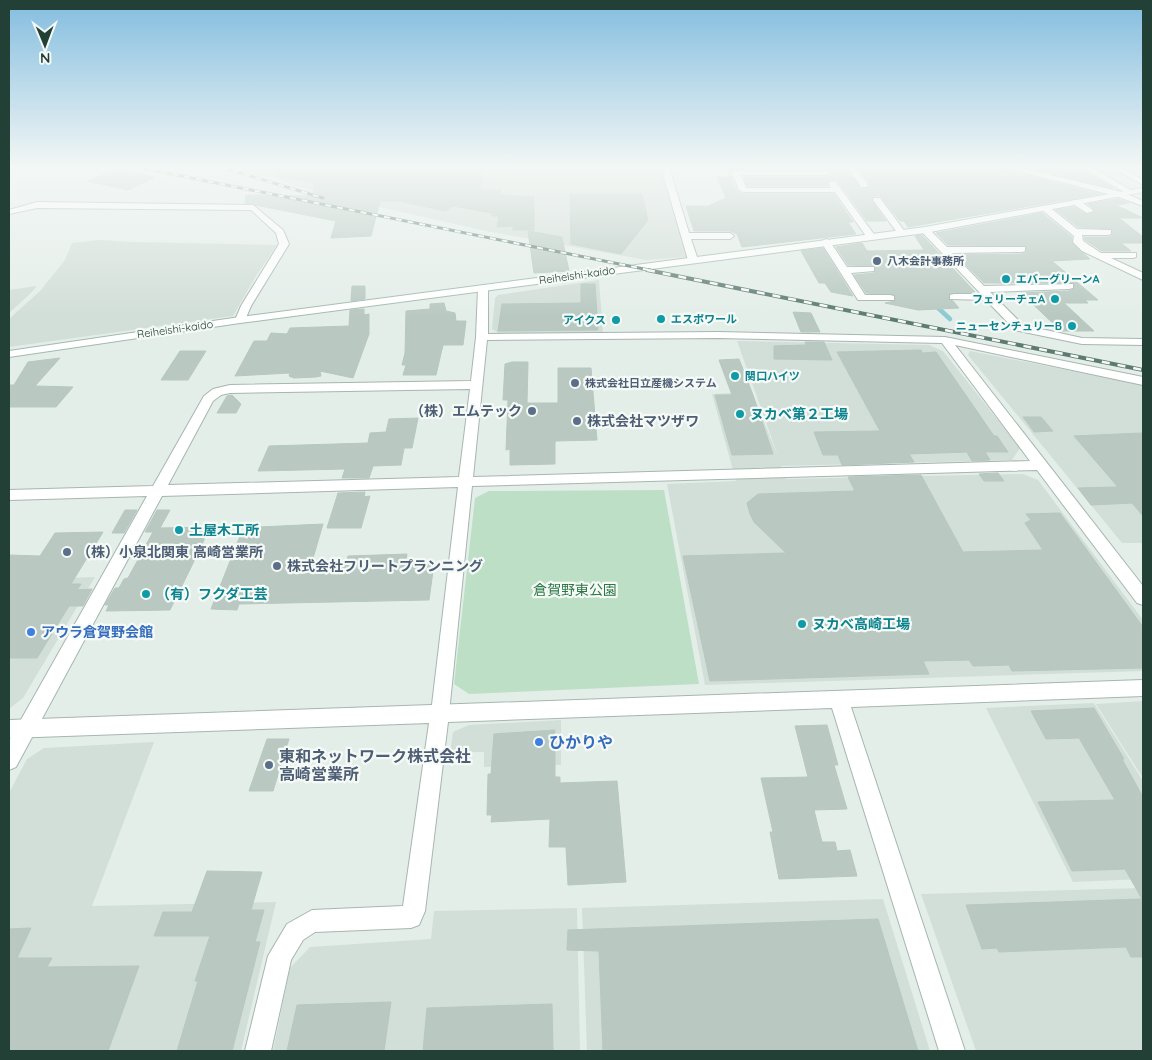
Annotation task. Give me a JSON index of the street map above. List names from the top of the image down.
{
  "streets": {
    "street": ["Reiheishi-kaido"]
  },
  "parks": ["倉賀野東公園"],
  "places": [
    "八木会計事務所",
    "エバーグリーンA",
    "フェリーチェA",
    "エスポワール",
    "アイクス",
    "ニューセンチュリーB",
    "関口ハイツ",
    "株式会社日立産機システム",
    "（株）エムテック",
    "ヌカべ第２工場",
    "株式会社マツザワ",
    "土屋木工所",
    "（株）小泉北関東 高崎営業所",
    "株式会社フリートプランニング",
    "（有）フクダ工芸",
    "ヌカべ高崎工場",
    "アウラ倉賀野会館",
    "ひかりや",
    "東和ネットワーク株式会社 高崎営業所"
  ],
  "north": "bottom"
}
